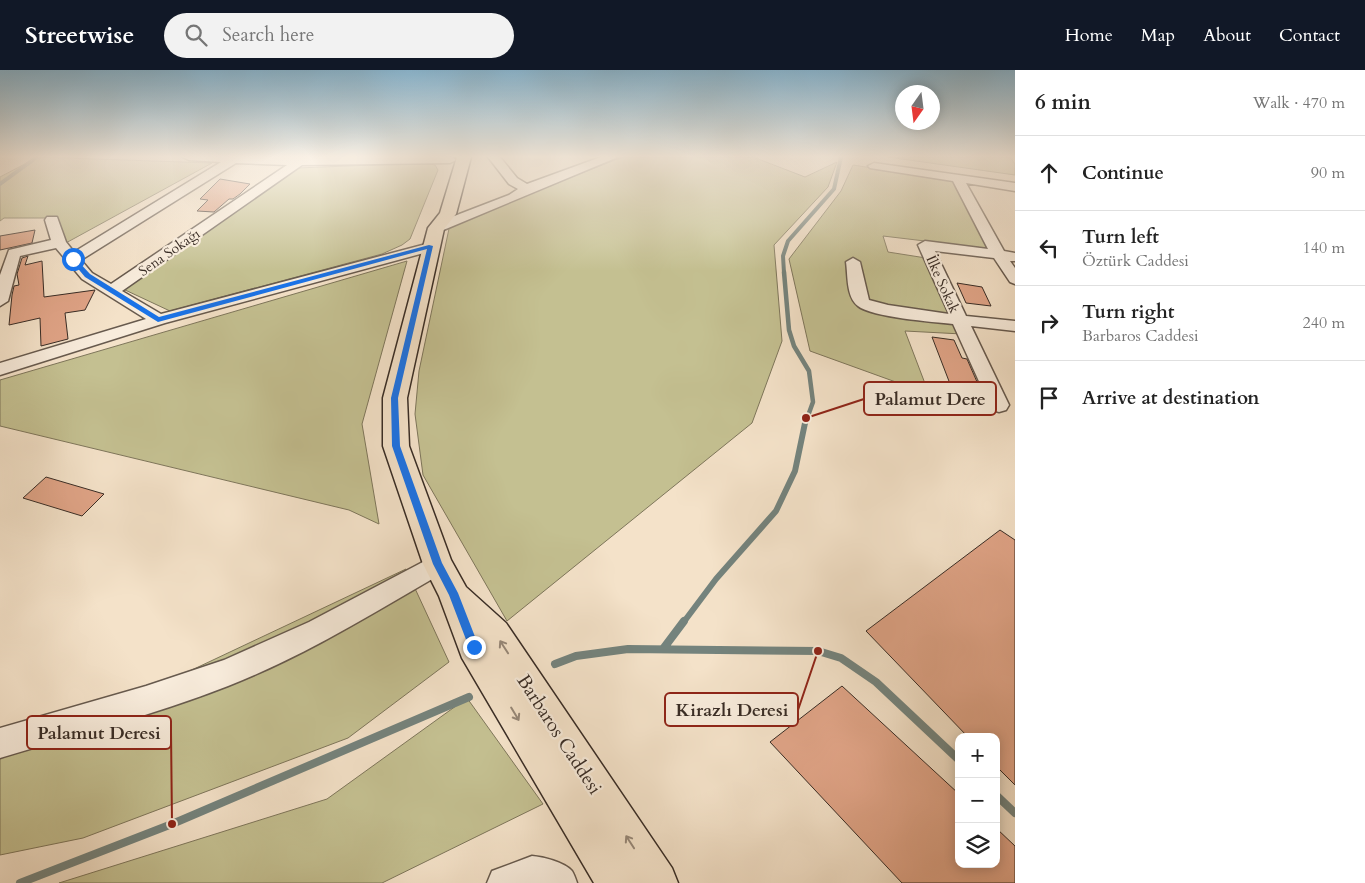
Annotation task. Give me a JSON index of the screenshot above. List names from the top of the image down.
{
  "streets": {
    "main road": ["Barbaros Caddesi"],
    "street": ["Sena Sokağı", "İlke Sokak"]
  },
  "places": ["Palamut Dere", "Kirazlı Deresi", "Palamut Deresi"],
  "north": "bottom",
  "page": {
    "header": "Streetwise",
    "search": "Search here",
    "nav": [
      "Home",
      "Map",
      "About",
      "Contact"
    ],
    "heading": ["6 min", "Walk · 470 m"],
    "list": [
      ["Continue", "90 m"],
      ["Turn left", "Öztürk Caddesi", "140 m"],
      ["Turn right", "Barbaros Caddesi", "240 m"],
      "Arrive at destination"
    ],
    "map_buttons": ["+", "−"]
  }
}
